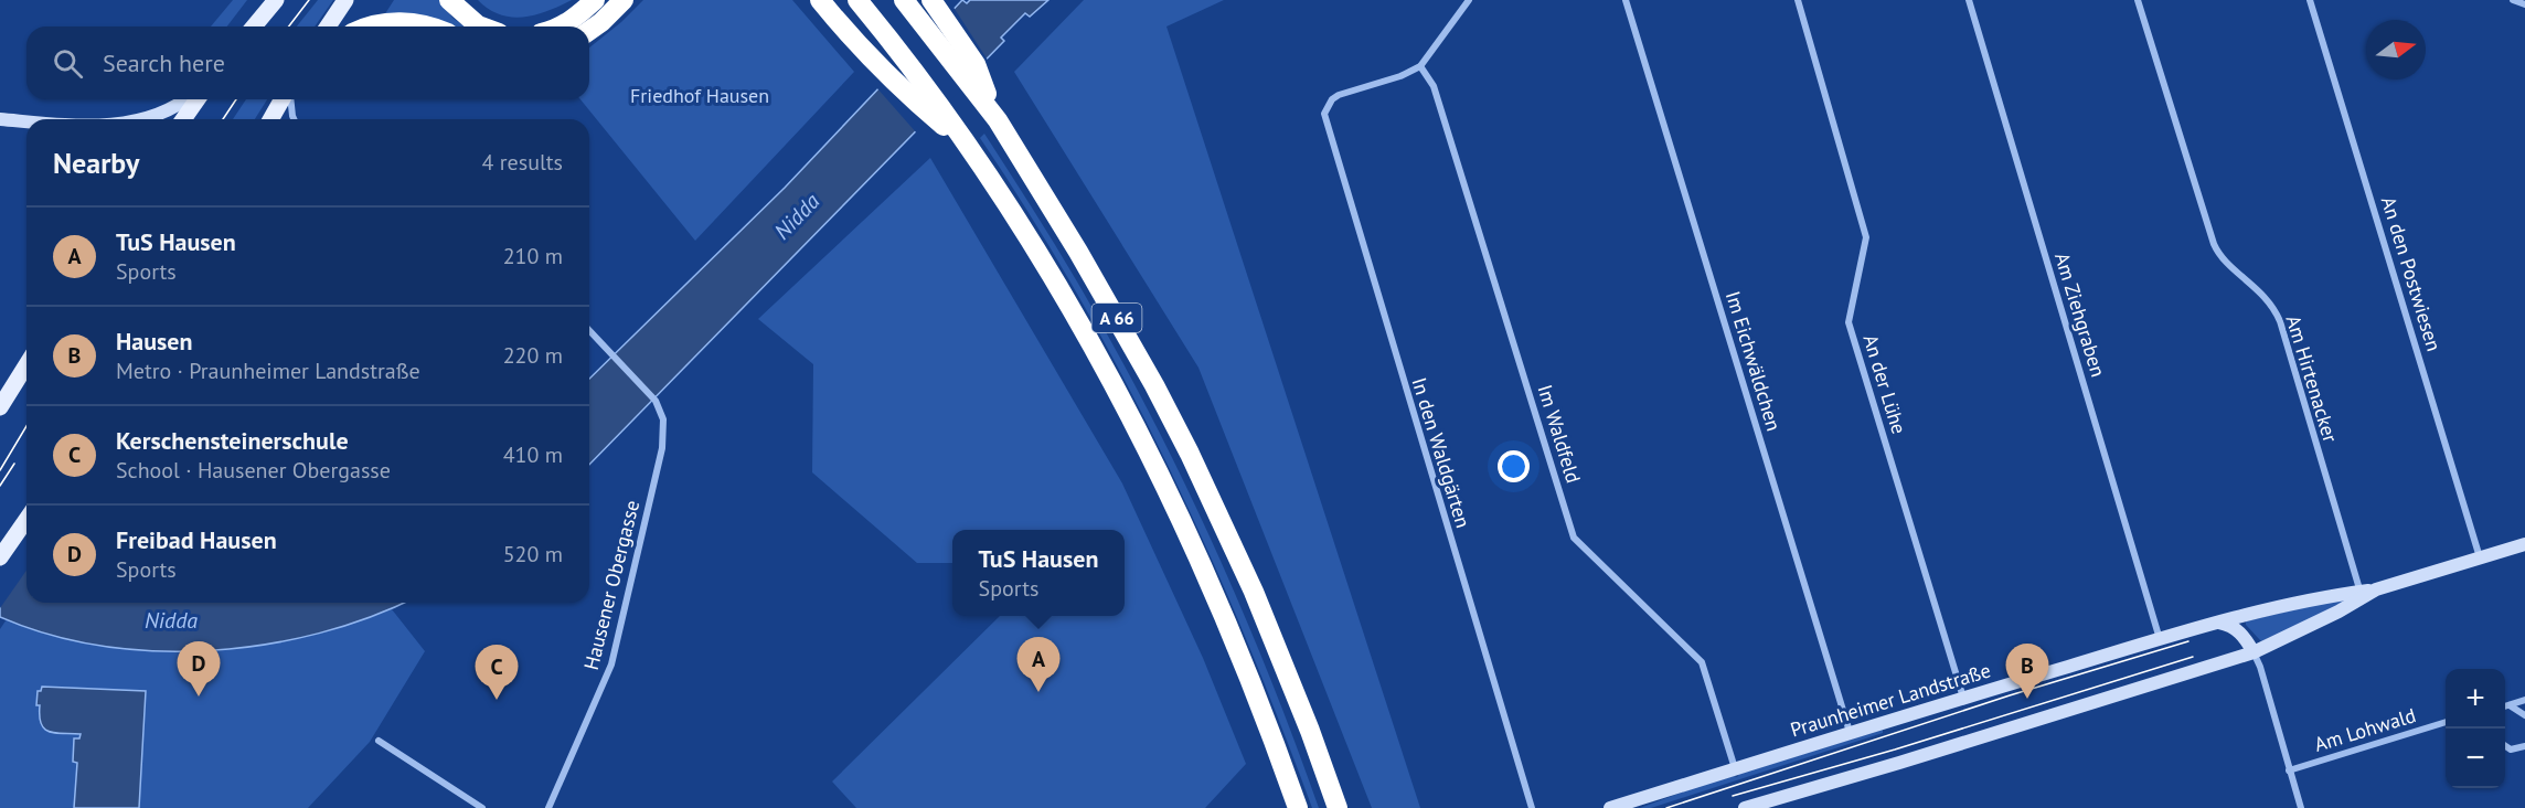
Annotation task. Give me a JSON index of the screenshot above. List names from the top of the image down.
{
  "streets": {
    "highway": ["A 66"],
    "main road": ["Praunheimer Landstraße"],
    "street": [
      "An den Postwiesen",
      "Am Ziehgraben",
      "Im Eichwäldchen",
      "Am Hirtenacker",
      "An der Lühe",
      "Im Waldfeld",
      "In den Waldgärten",
      "Hausener Obergasse",
      "Am Lohwald"
    ]
  },
  "crossings": [
    ["An den Postwiesen", "Praunheimer Landstraße"],
    ["Am Ziehgraben", "Praunheimer Landstraße"],
    ["Im Eichwäldchen", "Praunheimer Landstraße"],
    ["Am Hirtenacker", "Praunheimer Landstraße"],
    ["An der Lühe", "Praunheimer Landstraße"],
    ["Im Waldfeld", "In den Waldgärten"],
    ["Im Waldfeld", "Praunheimer Landstraße"]
  ],
  "water": ["Nidda"],
  "parks": ["Friedhof Hausen"],
  "north": "right",
  "page": {
    "search": "Search here",
    "heading": ["Nearby", "4 results"],
    "list": [
      {
        "mark": "A",
        "name": "TuS Hausen",
        "note": "Sports",
        "value": "210 m"
      },
      {
        "mark": "B",
        "name": "Hausen",
        "note": "Metro · Praunheimer Landstraße",
        "value": "220 m"
      },
      {
        "mark": "C",
        "name": "Kerschensteinerschule",
        "note": "School · Hausener Obergasse",
        "value": "410 m"
      },
      {
        "mark": "D",
        "name": "Freibad Hausen",
        "note": "Sports",
        "value": "520 m"
      }
    ],
    "popup": ["TuS Hausen", "Sports"],
    "pins": [
      "A",
      "D",
      "B",
      "C"
    ],
    "map_buttons": ["+", "−"]
  }
}
